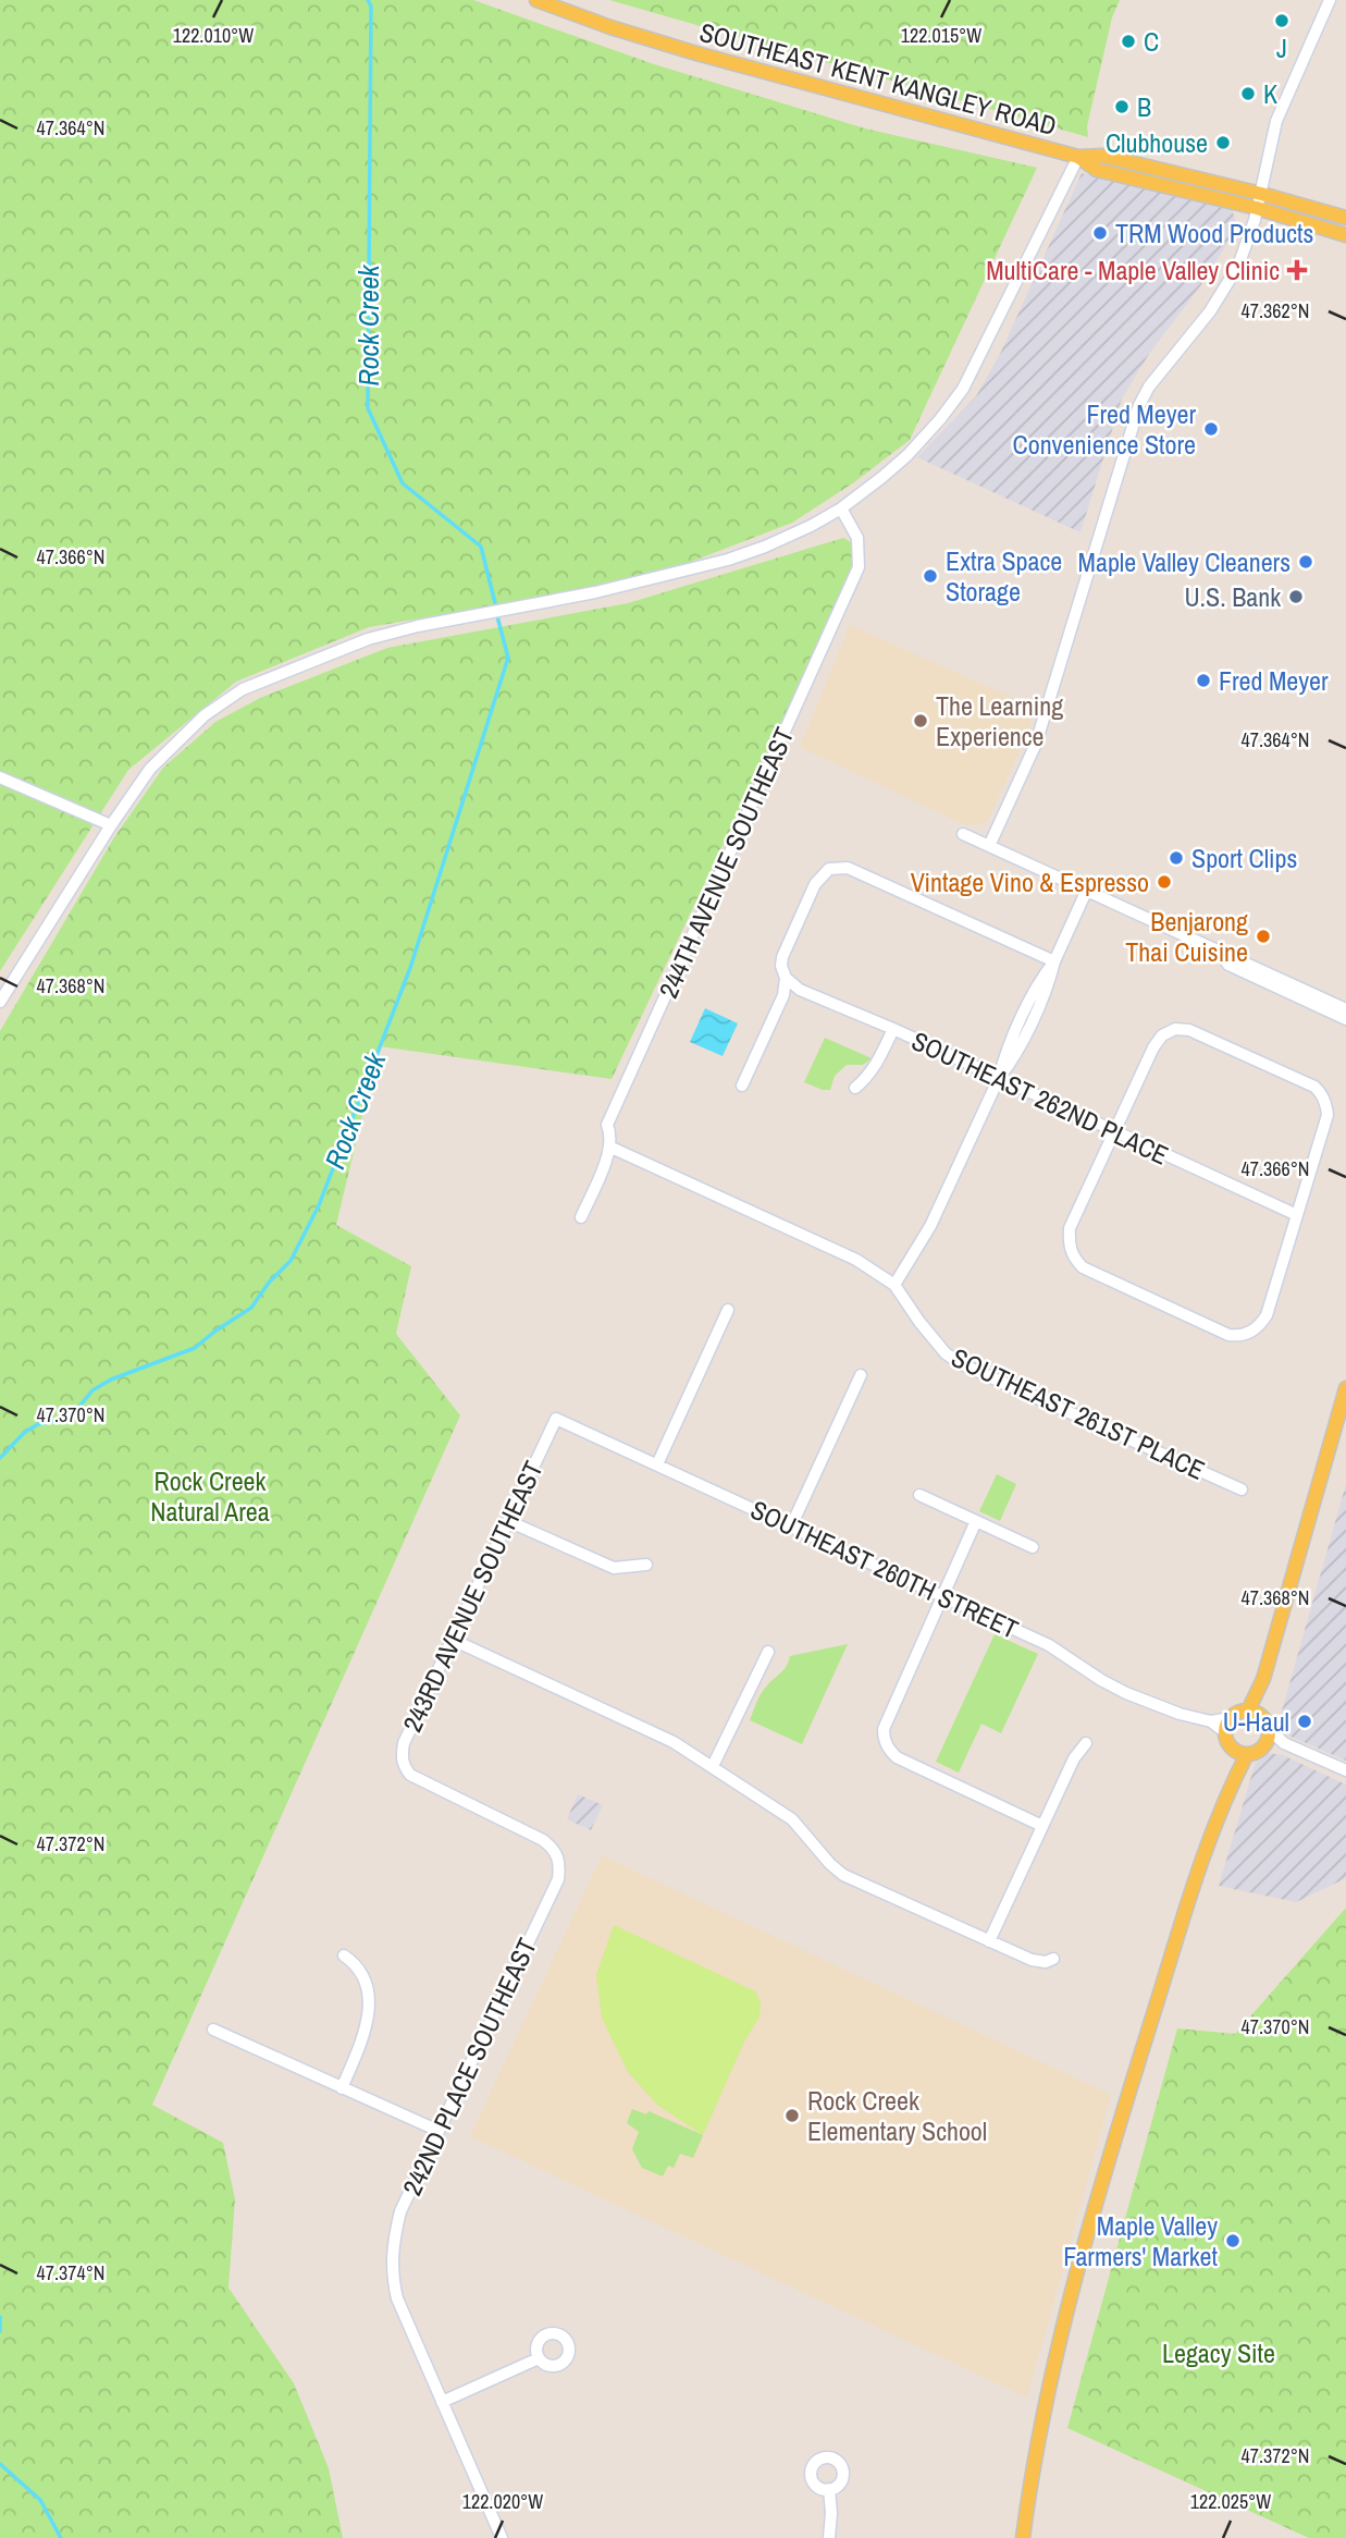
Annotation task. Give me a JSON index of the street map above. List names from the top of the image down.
{
  "streets": {
    "main road": ["SOUTHEAST KENT KANGLEY ROAD"],
    "street": [
      "244TH AVENUE SOUTHEAST",
      "SOUTHEAST 262ND PLACE",
      "SOUTHEAST 261ST PLACE",
      "SOUTHEAST 260TH STREET",
      "243RD AVENUE SOUTHEAST",
      "242ND PLACE SOUTHEAST"
    ]
  },
  "crossings": [
    ["244TH AVENUE SOUTHEAST", "SOUTHEAST 261ST PLACE"],
    ["SOUTHEAST 260TH STREET", "243RD AVENUE SOUTHEAST"],
    ["243RD AVENUE SOUTHEAST", "242ND PLACE SOUTHEAST"]
  ],
  "water": ["Rock Creek"],
  "parks": ["Rock Creek Natural Area", "Legacy Site"],
  "places": {
    "other": [
      "J",
      "C",
      "K",
      "B",
      "Clubhouse",
      "TRM Wood Products",
      "Fred Meyer Convenience Store",
      "Maple Valley Cleaners",
      "Extra Space Storage",
      "U.S. Bank",
      "Fred Meyer",
      "The Learning Experience",
      "Sport Clips",
      "Vintage Vino & Espresso",
      "Benjarong Thai Cuisine",
      "U-Haul",
      "Rock Creek Elementary School",
      "Maple Valley Farmers' Market"
    ],
    "health": ["MultiCare - Maple Valley Clinic"]
  },
  "coordinates": [
    "122.010°W",
    "122.015°W",
    "47.364°N",
    "47.362°N",
    "47.366°N",
    "47.368°N",
    "47.370°N",
    "47.372°N",
    "47.374°N",
    "122.020°W",
    "122.025°W"
  ]
}
